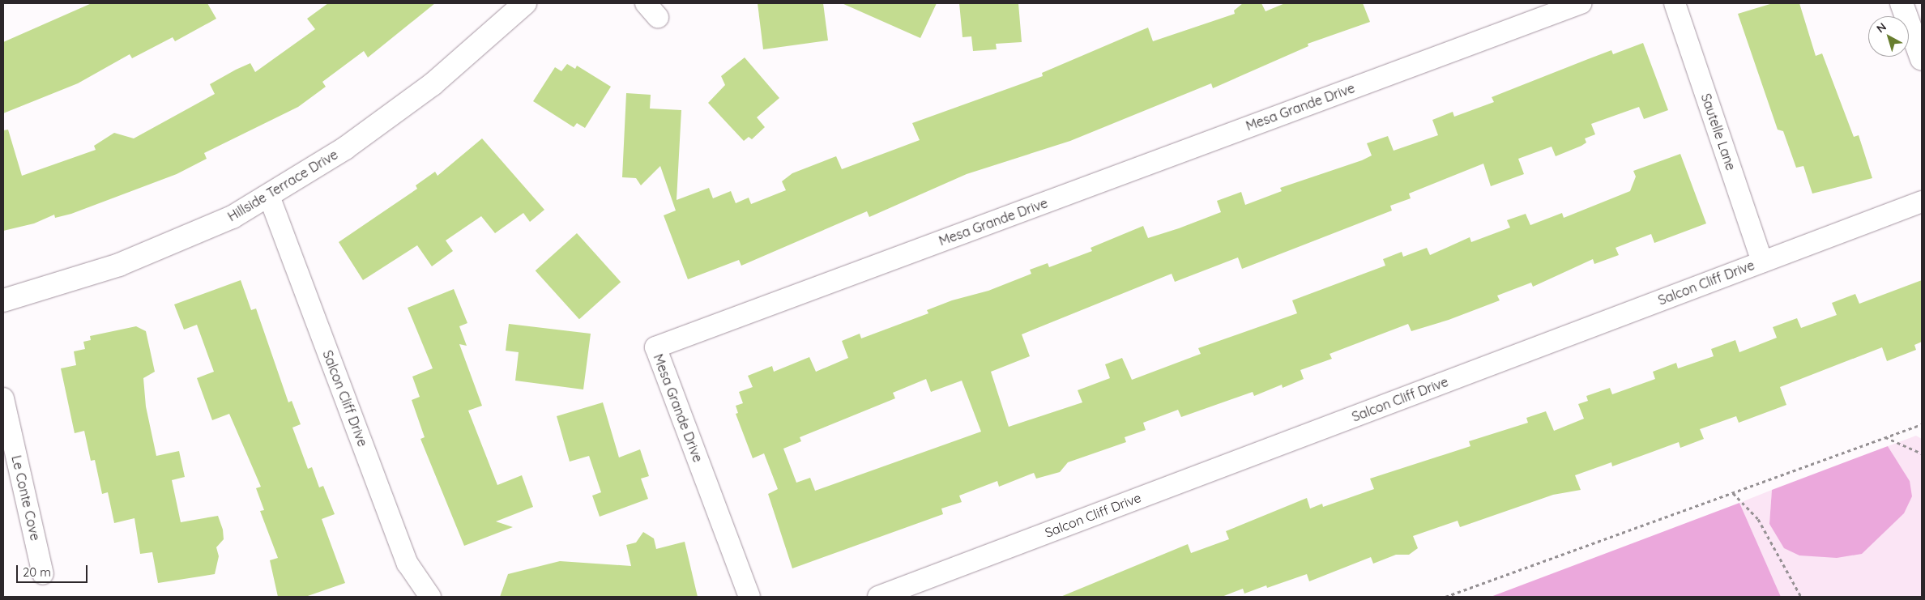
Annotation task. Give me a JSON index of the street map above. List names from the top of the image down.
{
  "streets": {
    "street": [
      "Mesa Grande Drive",
      "Sautelle Lane",
      "Hillside Terrace Drive",
      "Salcon Cliff Drive",
      "Le Conte Cove"
    ]
  },
  "crossings": [
    ["Sautelle Lane", "Salcon Cliff Drive"],
    ["Hillside Terrace Drive", "Salcon Cliff Drive"]
  ],
  "scale_bar": "20 m",
  "north": "top left"
}
